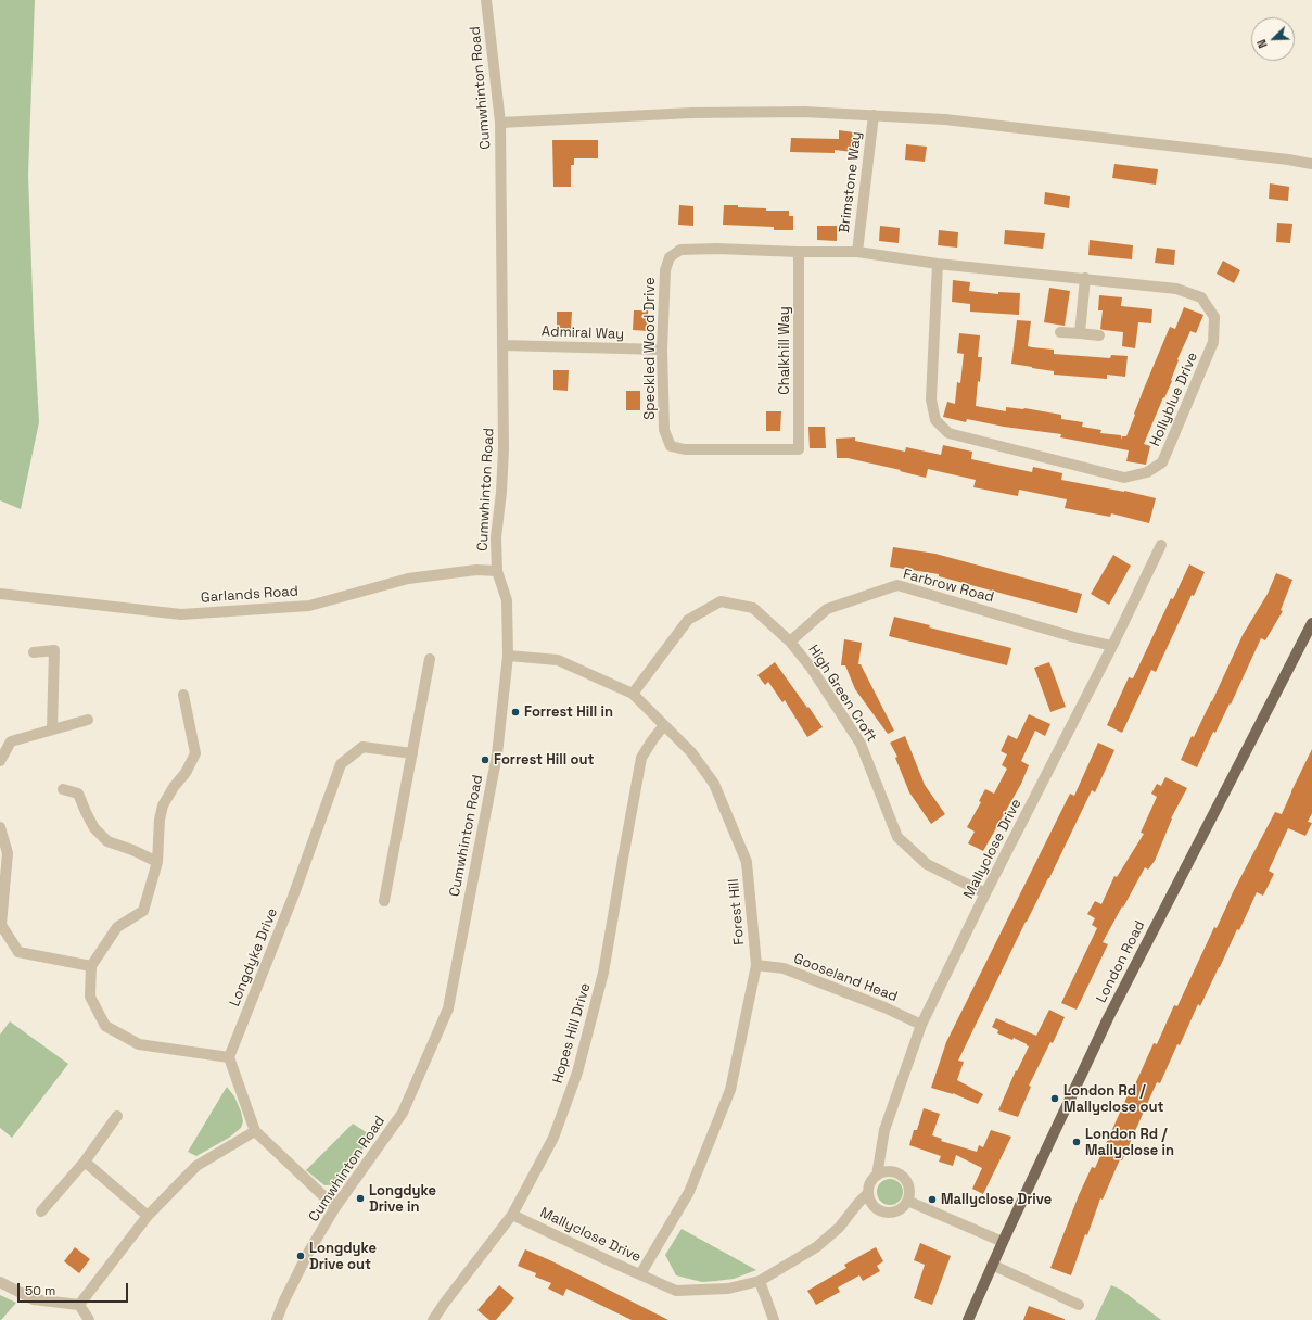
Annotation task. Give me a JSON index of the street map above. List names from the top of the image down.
{
  "streets": {
    "main road": ["London Road"],
    "street": [
      "Cumwhinton Road",
      "Brimstone Way",
      "Admiral Way",
      "Speckled Wood Drive",
      "Chalkhill Way",
      "Hollyblue Drive",
      "Farbrow Road",
      "Garlands Road",
      "High Green Croft",
      "Mallyclose Drive",
      "Forest Hill",
      "Longdyke Drive",
      "Gooseland Head",
      "Hopes Hill Drive"
    ]
  },
  "crossings": [
    ["Cumwhinton Road", "Admiral Way"],
    ["Cumwhinton Road", "Garlands Road"],
    ["Cumwhinton Road", "Forest Hill"],
    ["Brimstone Way", "Speckled Wood Drive"],
    ["Brimstone Way", "Hollyblue Drive"],
    ["Admiral Way", "Speckled Wood Drive"],
    ["Speckled Wood Drive", "Chalkhill Way"],
    ["Speckled Wood Drive", "Hollyblue Drive"],
    ["Farbrow Road", "High Green Croft"],
    ["Farbrow Road", "Mallyclose Drive"],
    ["High Green Croft", "Mallyclose Drive"],
    ["High Green Croft", "Forest Hill"],
    ["Mallyclose Drive", "Forest Hill"],
    ["Mallyclose Drive", "Gooseland Head"],
    ["Mallyclose Drive", "Hopes Hill Drive"],
    ["Forest Hill", "Gooseland Head"],
    ["Forest Hill", "Hopes Hill Drive"]
  ],
  "places": [
    "Forrest Hill in",
    "Forrest Hill out",
    "London Rd / Mallyclose out",
    "London Rd / Mallyclose in",
    "Longdyke Drive in",
    "Mallyclose Drive",
    "Longdyke Drive out"
  ],
  "scale_bar": "50 m",
  "north": "bottom left"
}
